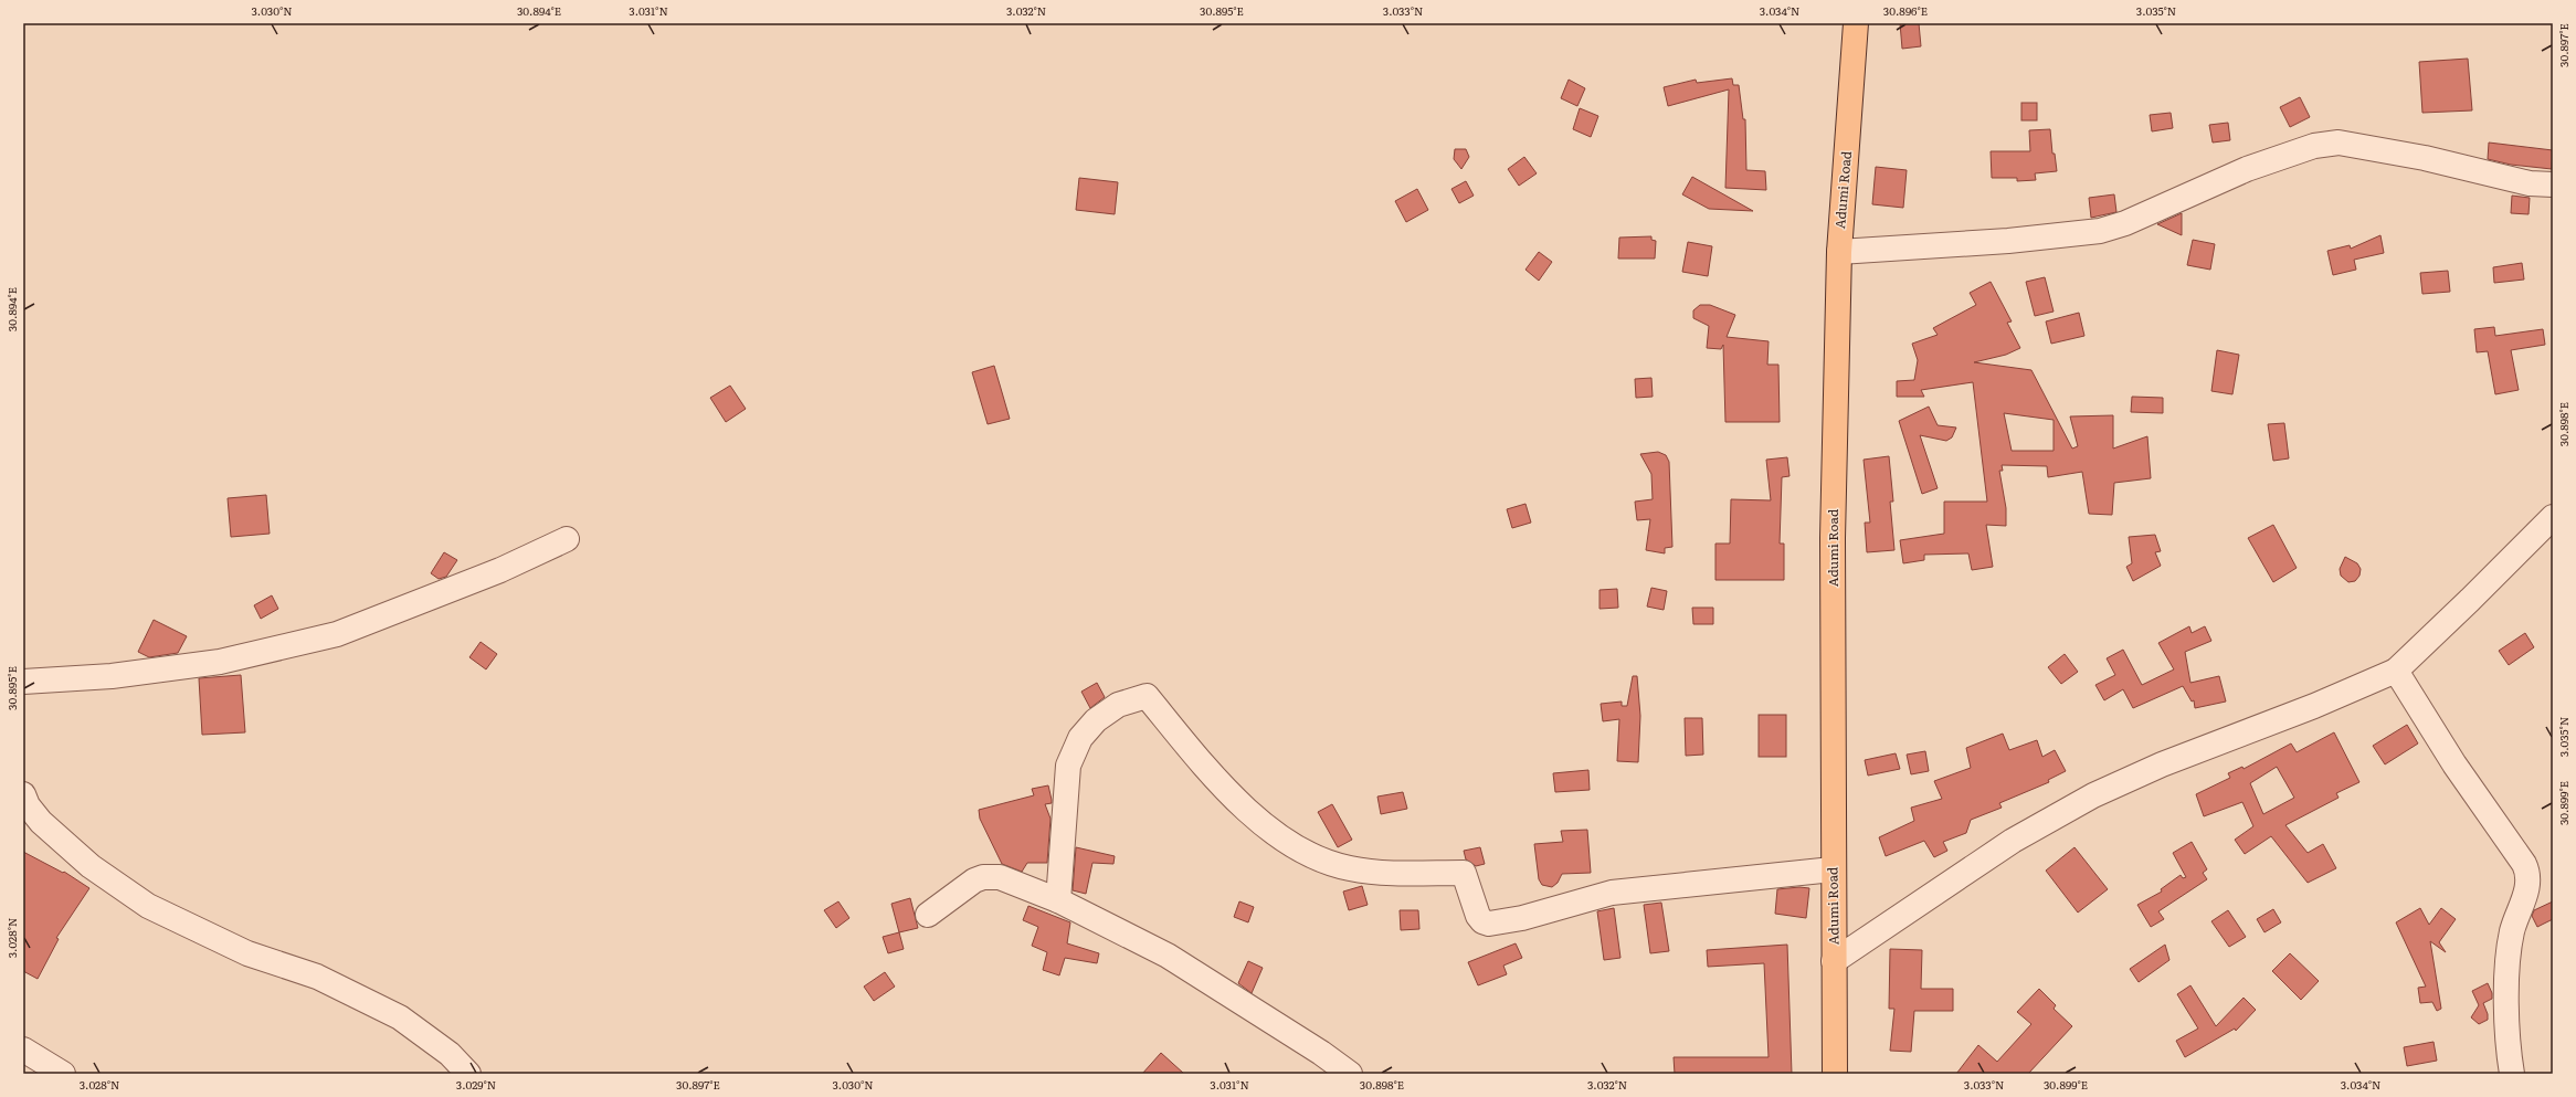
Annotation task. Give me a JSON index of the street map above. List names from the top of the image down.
{
  "streets": {
    "main road": ["Adumi Road"]
  },
  "coordinates": [
    "3.030°N",
    "30.894°E",
    "3.031°N",
    "3.032°N",
    "30.895°E",
    "3.033°N",
    "3.034°N",
    "30.896°E",
    "3.035°N",
    "30.897°E",
    "30.898°E",
    "30.899°E",
    "3.028°N",
    "3.029°N"
  ]
}
